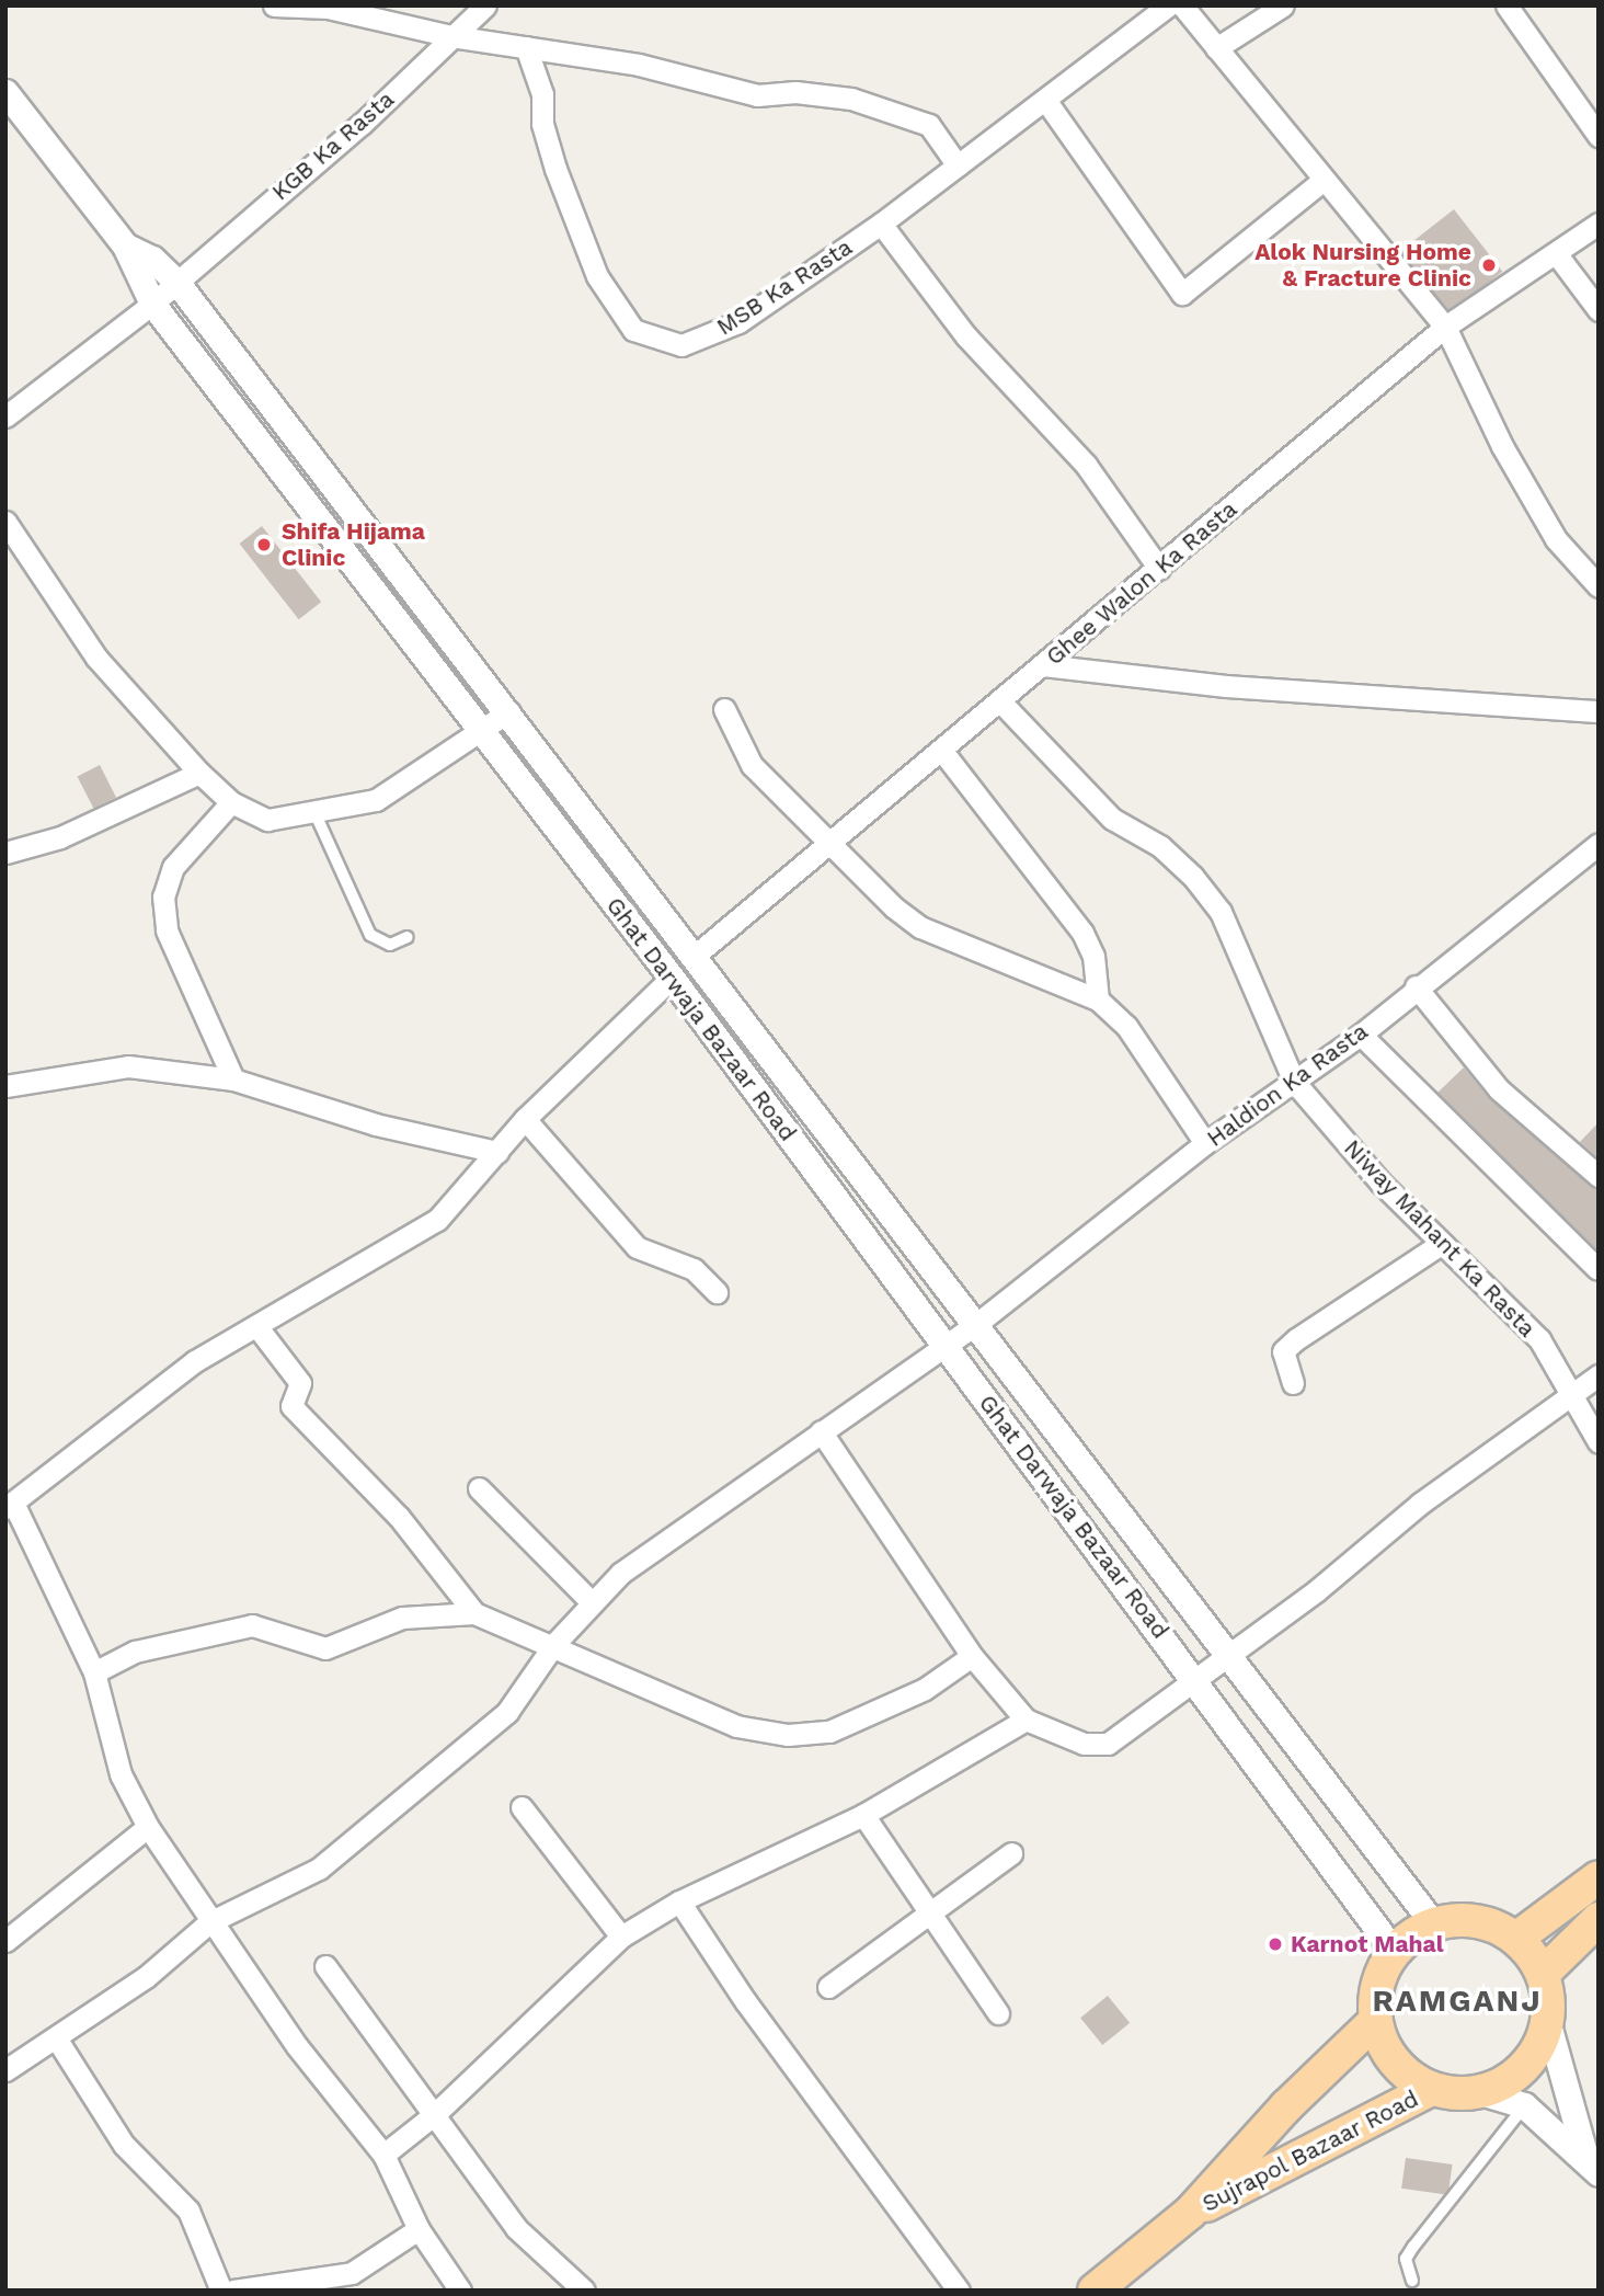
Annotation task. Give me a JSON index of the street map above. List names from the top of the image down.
{
  "streets": {
    "main road": ["Sujrapol Bazaar Road"],
    "street": [
      "KGB Ka Rasta",
      "MSB Ka Rasta",
      "Ghee Walon Ka Rasta",
      "Ghat Darwaja Bazaar Road",
      "Haldion Ka Rasta",
      "Niway Mahant Ka Rasta"
    ]
  },
  "crossings": [
    ["KGB Ka Rasta", "Ghat Darwaja Bazaar Road"],
    ["Ghee Walon Ka Rasta", "Niway Mahant Ka Rasta"],
    ["Ghat Darwaja Bazaar Road", "Haldion Ka Rasta"],
    ["Ghat Darwaja Bazaar Road", "Sujrapol Bazaar Road"],
    ["Haldion Ka Rasta", "Niway Mahant Ka Rasta"]
  ],
  "districts": ["RAMGANJ"],
  "places": ["Alok Nursing Home & Fracture Clinic", "Shifa Hijama Clinic", "Karnot Mahal"]
}
